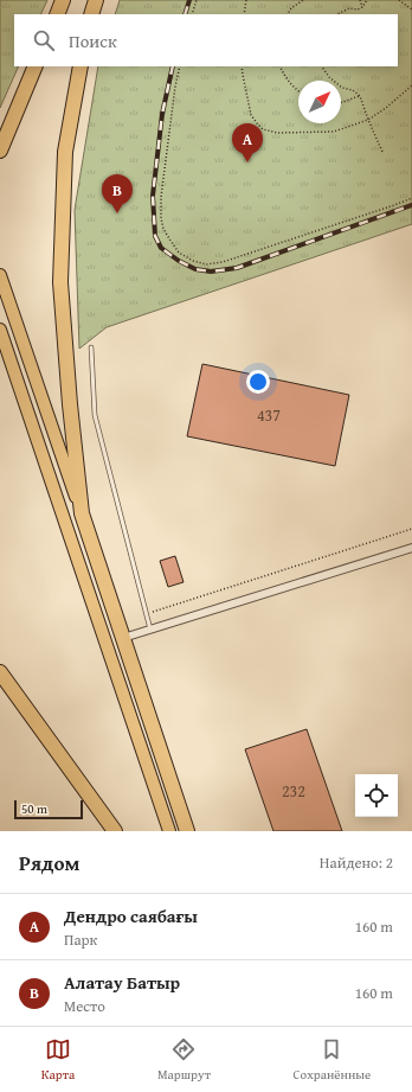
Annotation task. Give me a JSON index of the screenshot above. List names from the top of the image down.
{
  "house_numbers": ["437", "232"],
  "scale_bar": "50 m",
  "north": "top right",
  "page": {
    "search": "Поиск",
    "pins": ["A", "B"],
    "scale": "50 m",
    "heading": ["Рядом", "Найдено: 2"],
    "list": [
      {
        "mark": "A",
        "name": "Дендро саябағы",
        "note": "Парк",
        "value": "160 m"
      },
      {
        "mark": "B",
        "name": "Алатау Батыр",
        "note": "Место",
        "value": "160 m"
      }
    ],
    "nav": ["Карта", "Маршрут", "Сохранённые"]
  }
}
